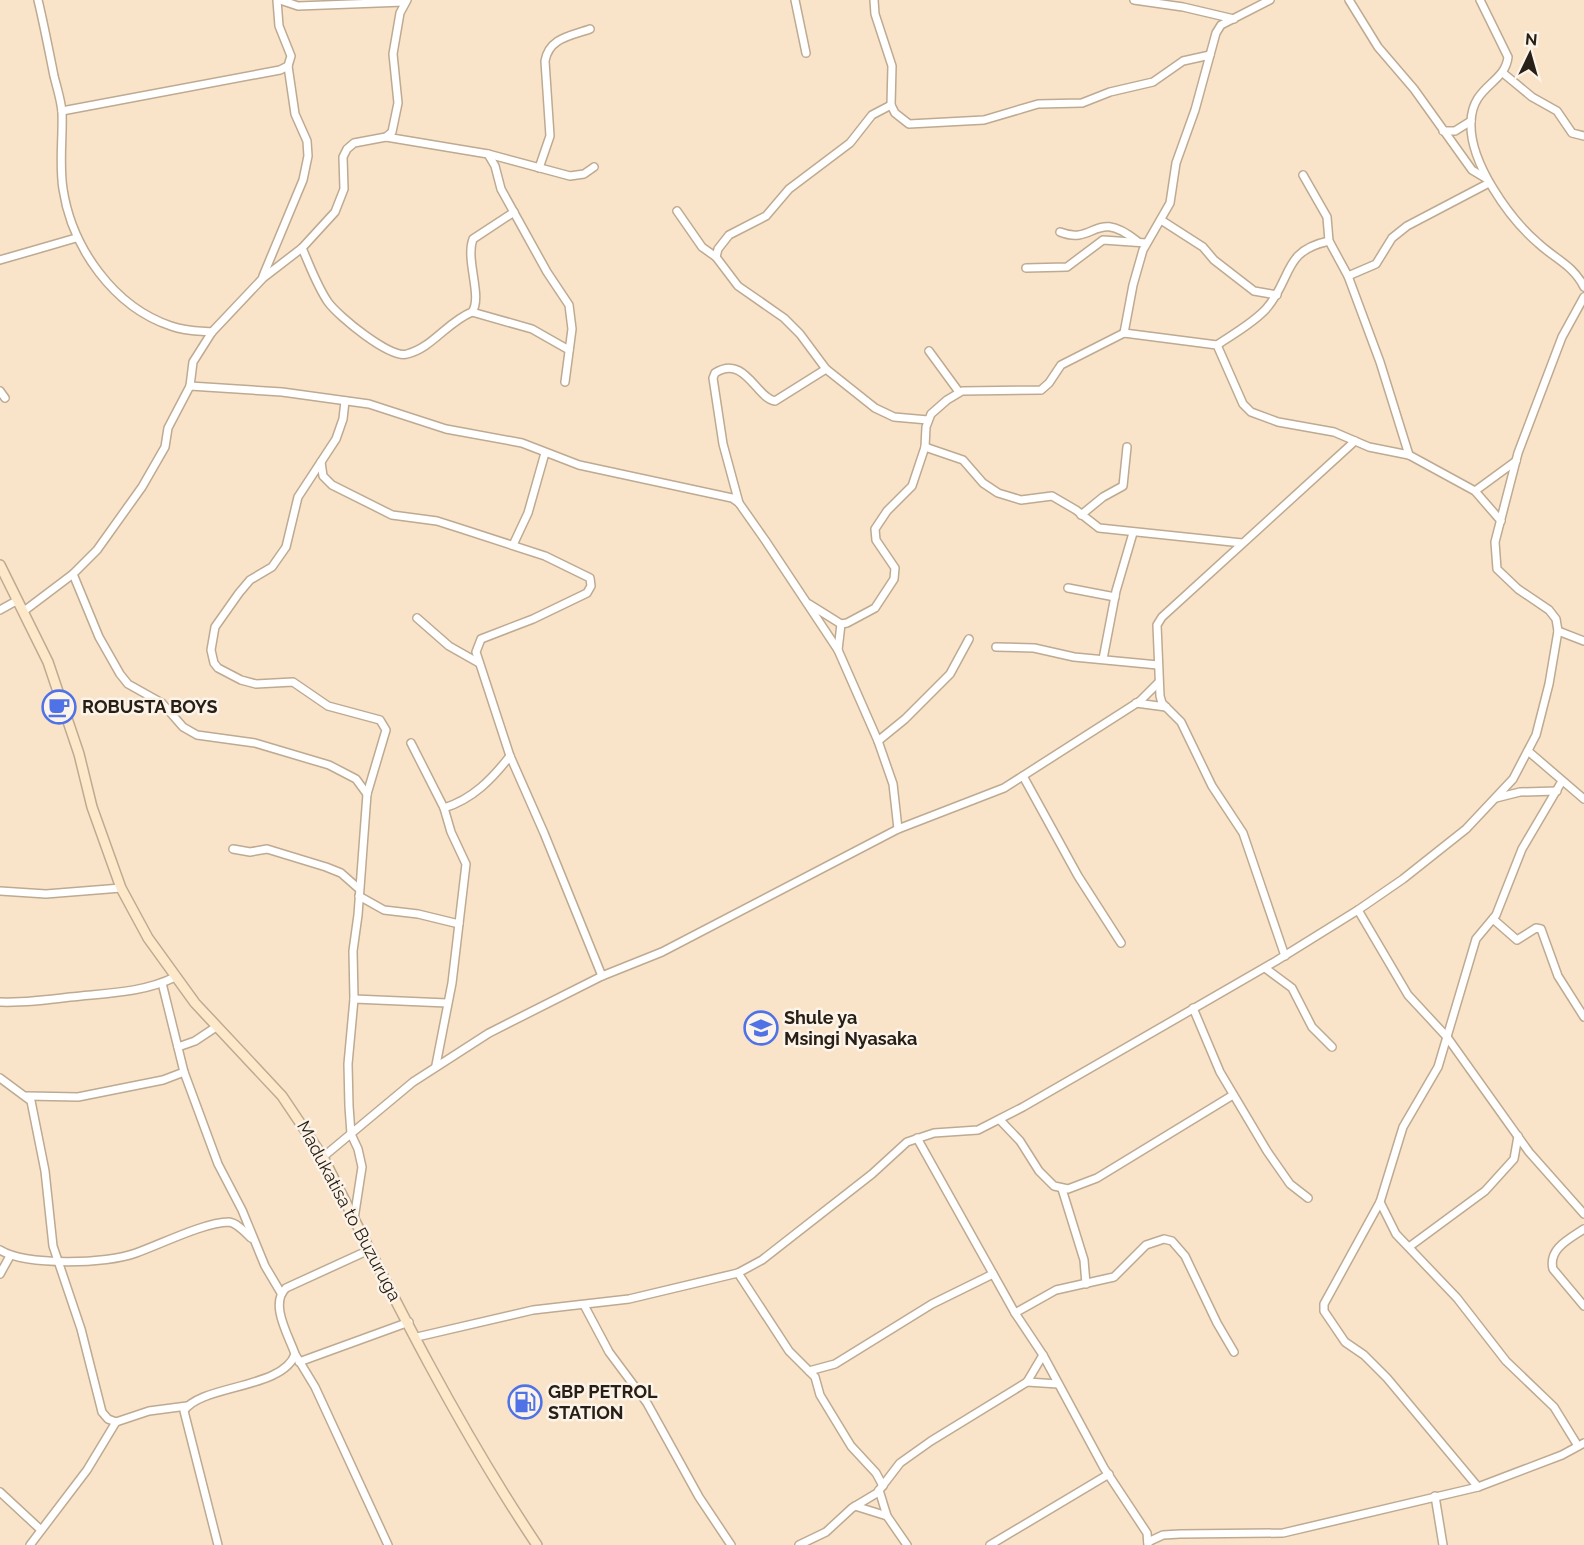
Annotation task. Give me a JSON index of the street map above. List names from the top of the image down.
{
  "streets": {
    "main road": ["Madukatisa to Buzuruga"]
  },
  "places": {
    "cafe": ["ROBUSTA BOYS"],
    "school or university": ["Shule ya Msingi Nyasaka"],
    "fuel station": ["GBP PETROL STATION"]
  },
  "north": "top"
}
